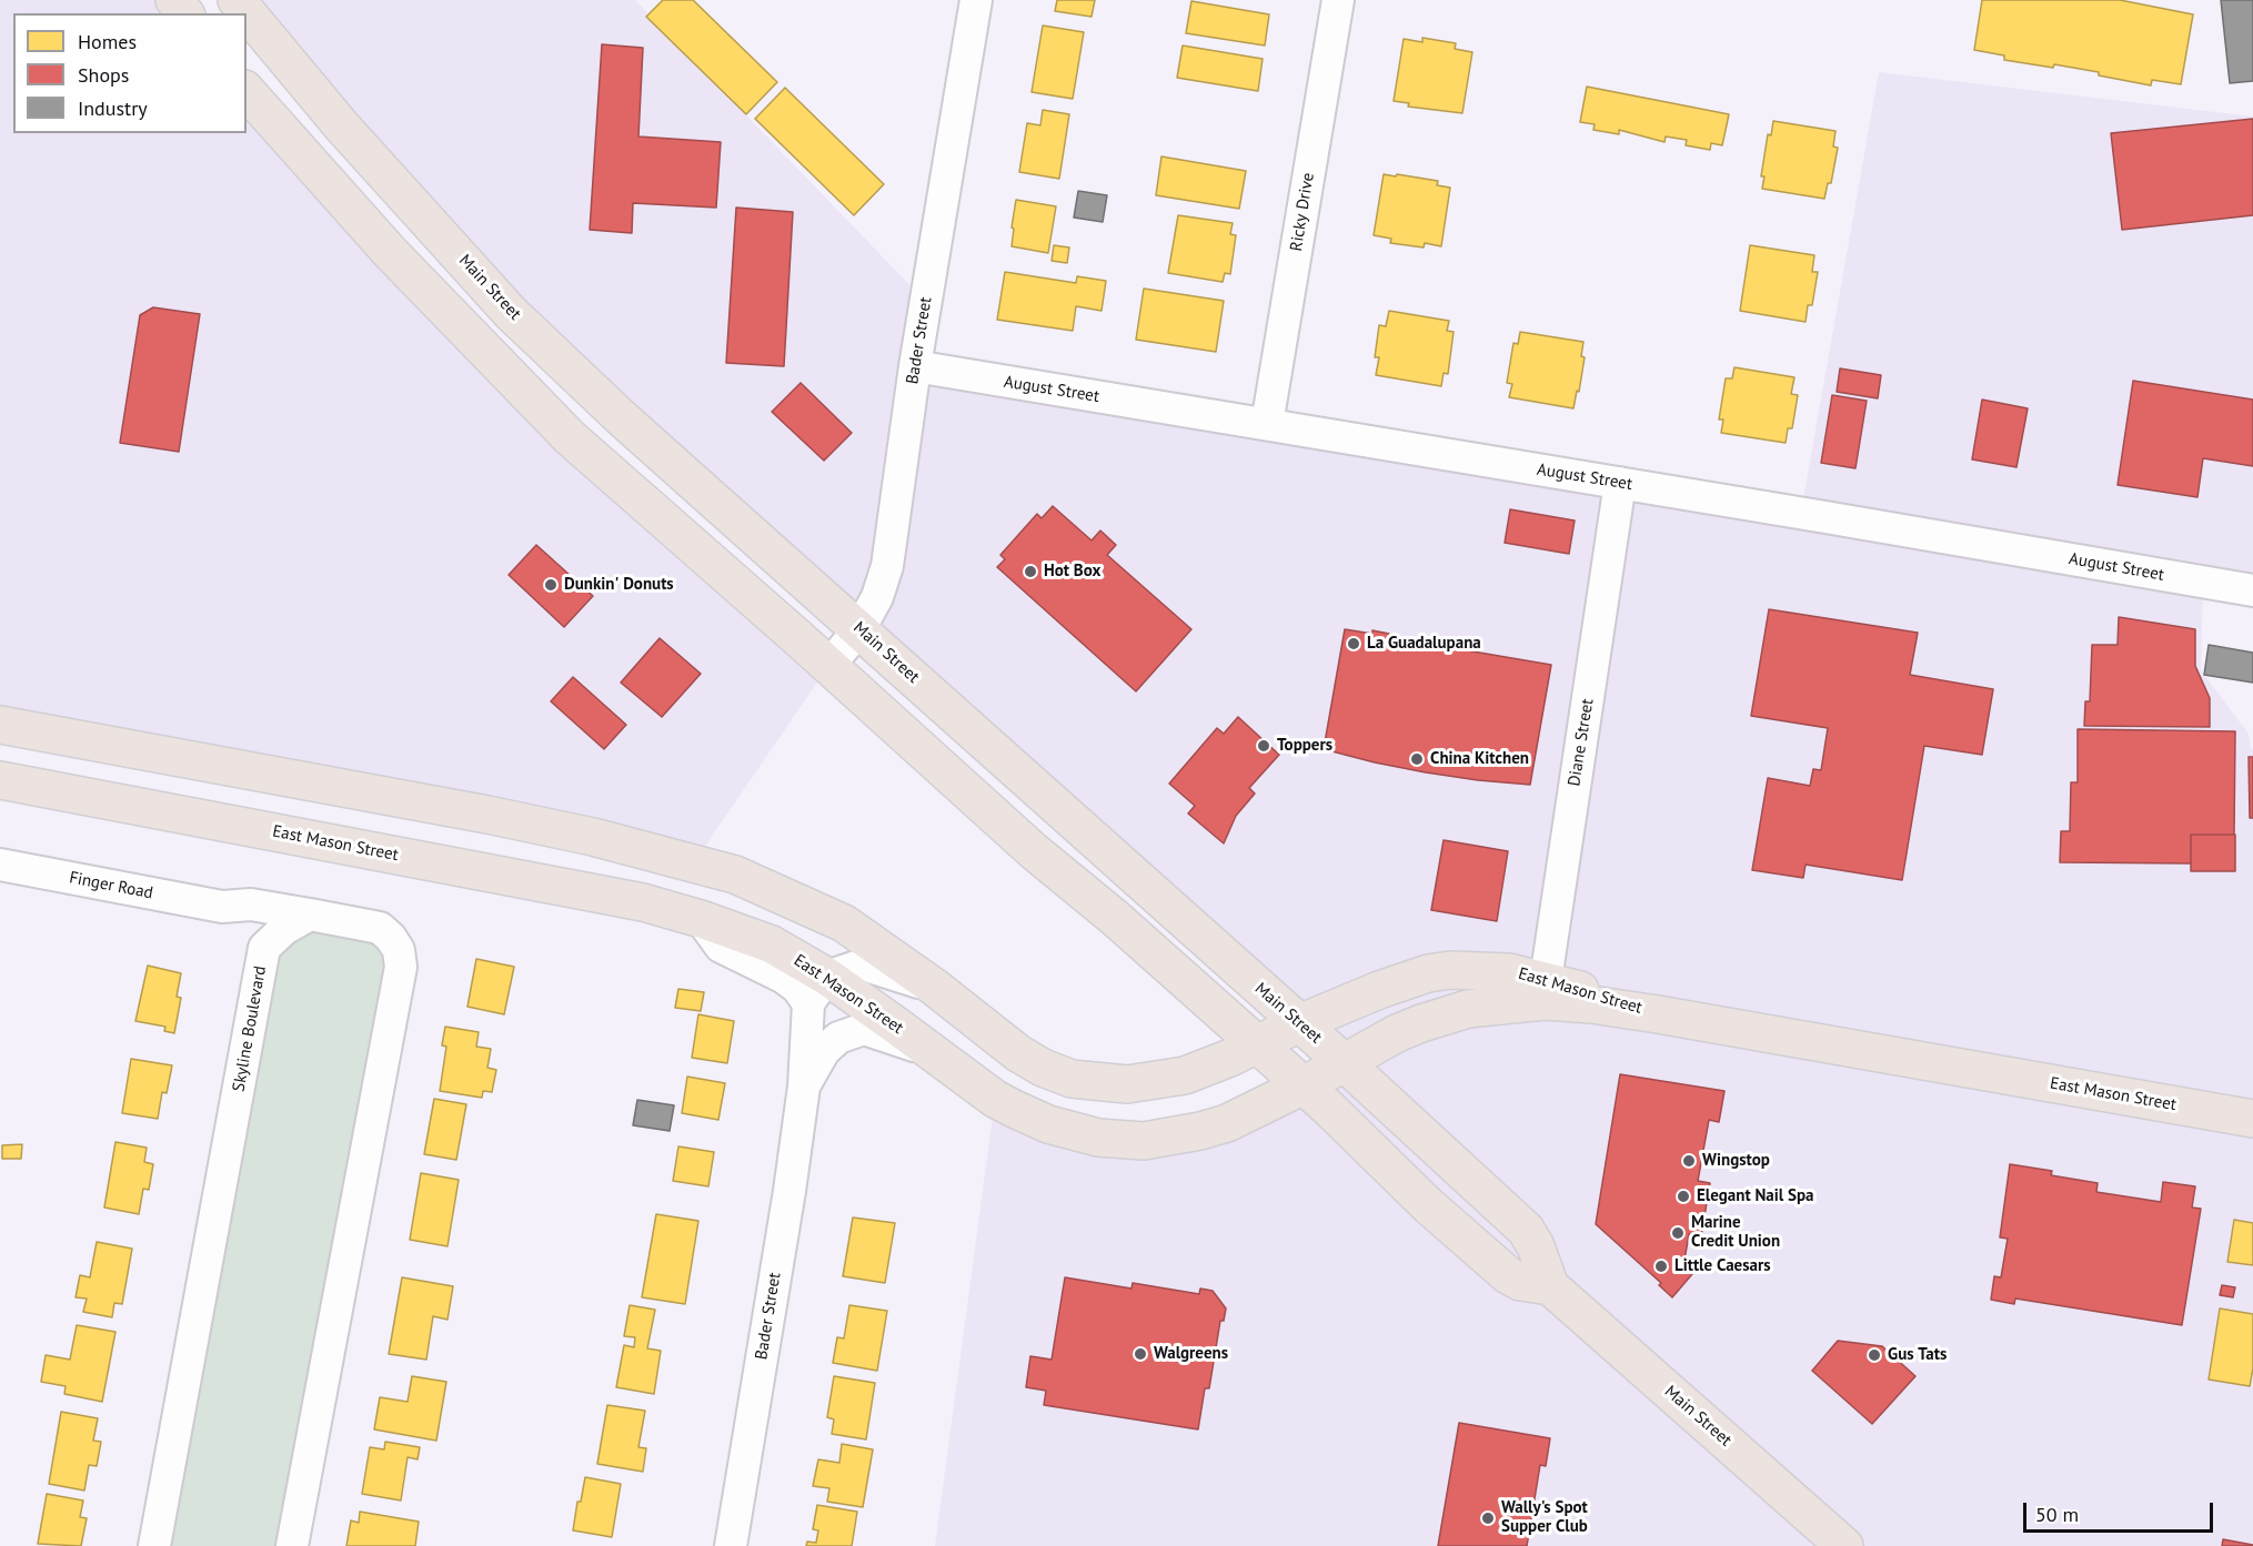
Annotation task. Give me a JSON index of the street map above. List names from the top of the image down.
{
  "streets": {
    "main road": ["Main Street", "East Mason Street"],
    "street": [
      "Ricky Drive",
      "Bader Street",
      "August Street",
      "Diane Street",
      "Finger Road",
      "Skyline Boulevard"
    ]
  },
  "crossings": [
    ["Ricky Drive", "August Street"],
    ["Main Street", "Bader Street"],
    ["Main Street", "East Mason Street"],
    ["Bader Street", "August Street"],
    ["Bader Street", "East Mason Street"],
    ["August Street", "Diane Street"],
    ["Diane Street", "East Mason Street"]
  ],
  "places": [
    "Hot Box",
    "Dunkin' Donuts",
    "La Guadalupana",
    "Toppers",
    "China Kitchen",
    "Wingstop",
    "Elegant Nail Spa",
    "Marine Credit Union",
    "Little Caesars",
    "Walgreens",
    "Gus Tats",
    "Wally's Spot Supper Club"
  ],
  "legend": ["Homes", "Shops", "Industry"],
  "scale_bar": "50 m"
}
